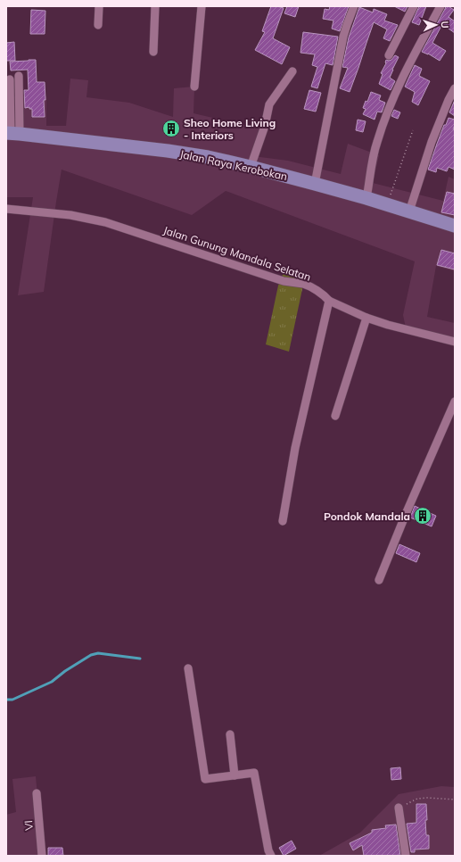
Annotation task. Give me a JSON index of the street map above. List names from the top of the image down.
{
  "streets": {
    "main road": ["Jalan Raya Kerobokan"],
    "street": ["Jalan Gunung Mandala Selatan", "VI"]
  },
  "places": {
    "building": ["Sheo Home Living - Interiors", "Pondok Mandala"]
  },
  "north": "right"
}
